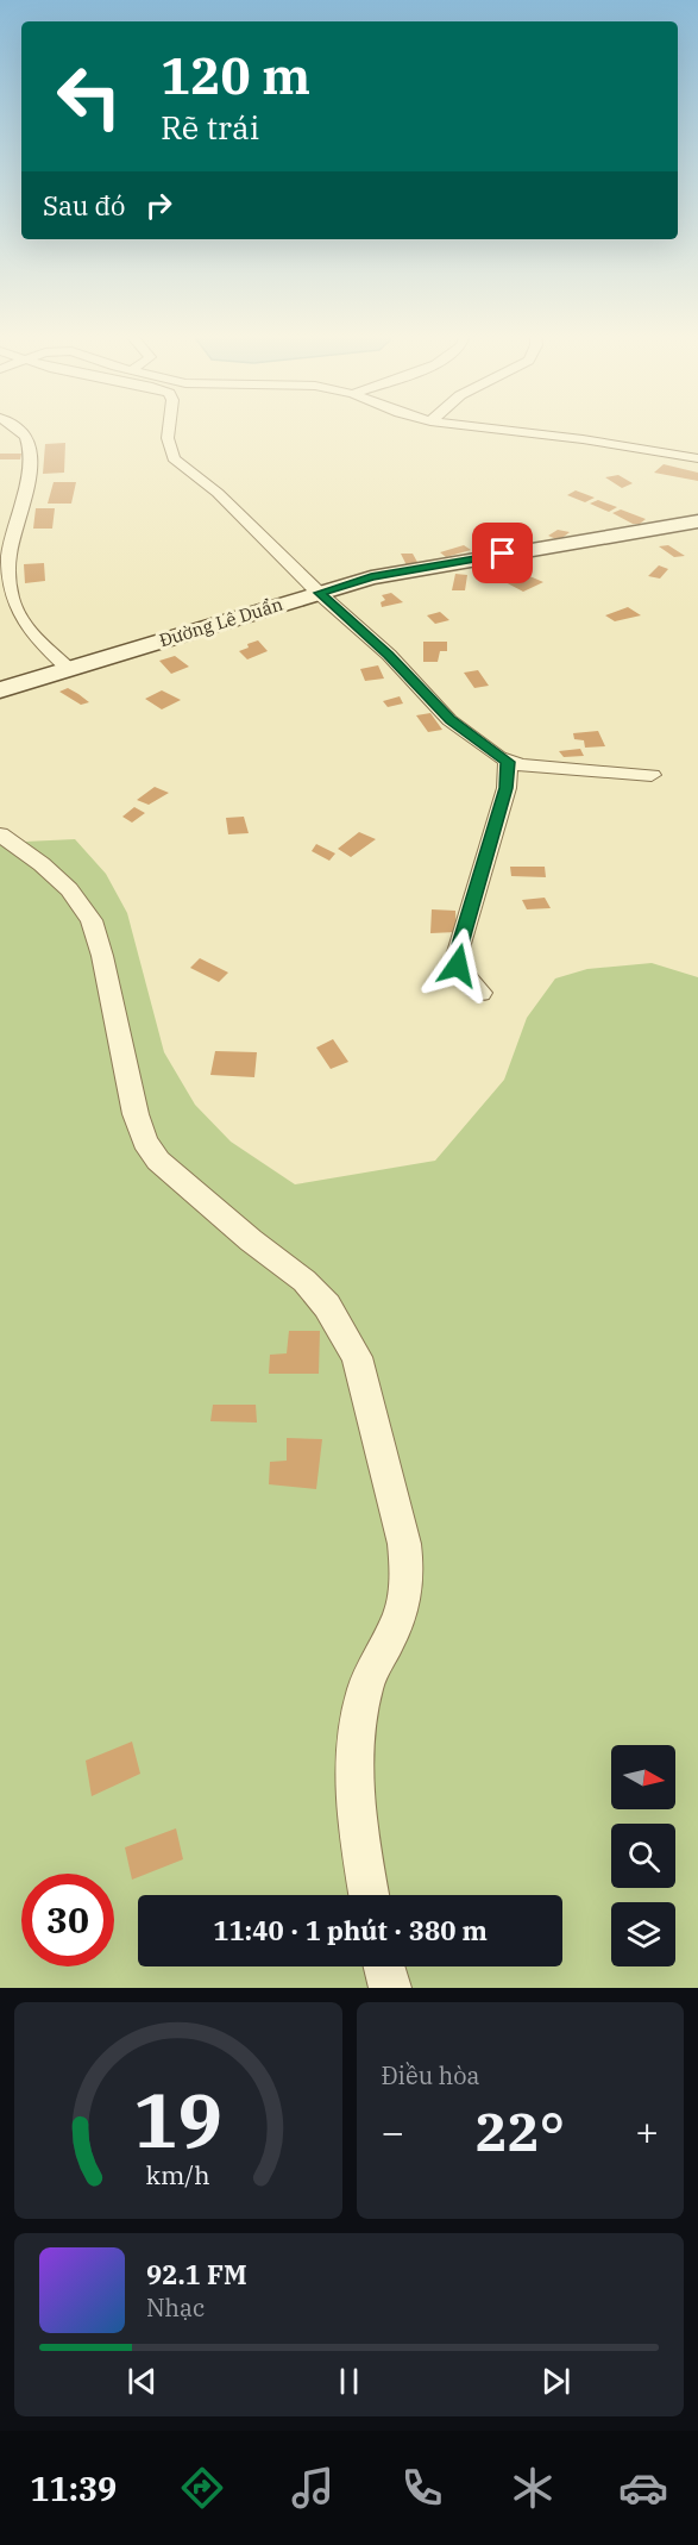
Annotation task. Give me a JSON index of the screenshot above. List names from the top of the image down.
{
  "streets": {
    "main road": ["Đường Lê Duẩn"]
  },
  "north": "right",
  "page": {
    "turn": ["120 m", "Rẽ trái"],
    "then": "Sau đó",
    "limit": "30",
    "trip": "11:40 · 1 phút · 380 m",
    "tile": "Điều hòa",
    "heat": ["−", "22°", "+"],
    "song": ["92.1 FM", "Nhạc"],
    "tabs": "11:39",
    "gauge": ["19", "km/h"]
  }
}
